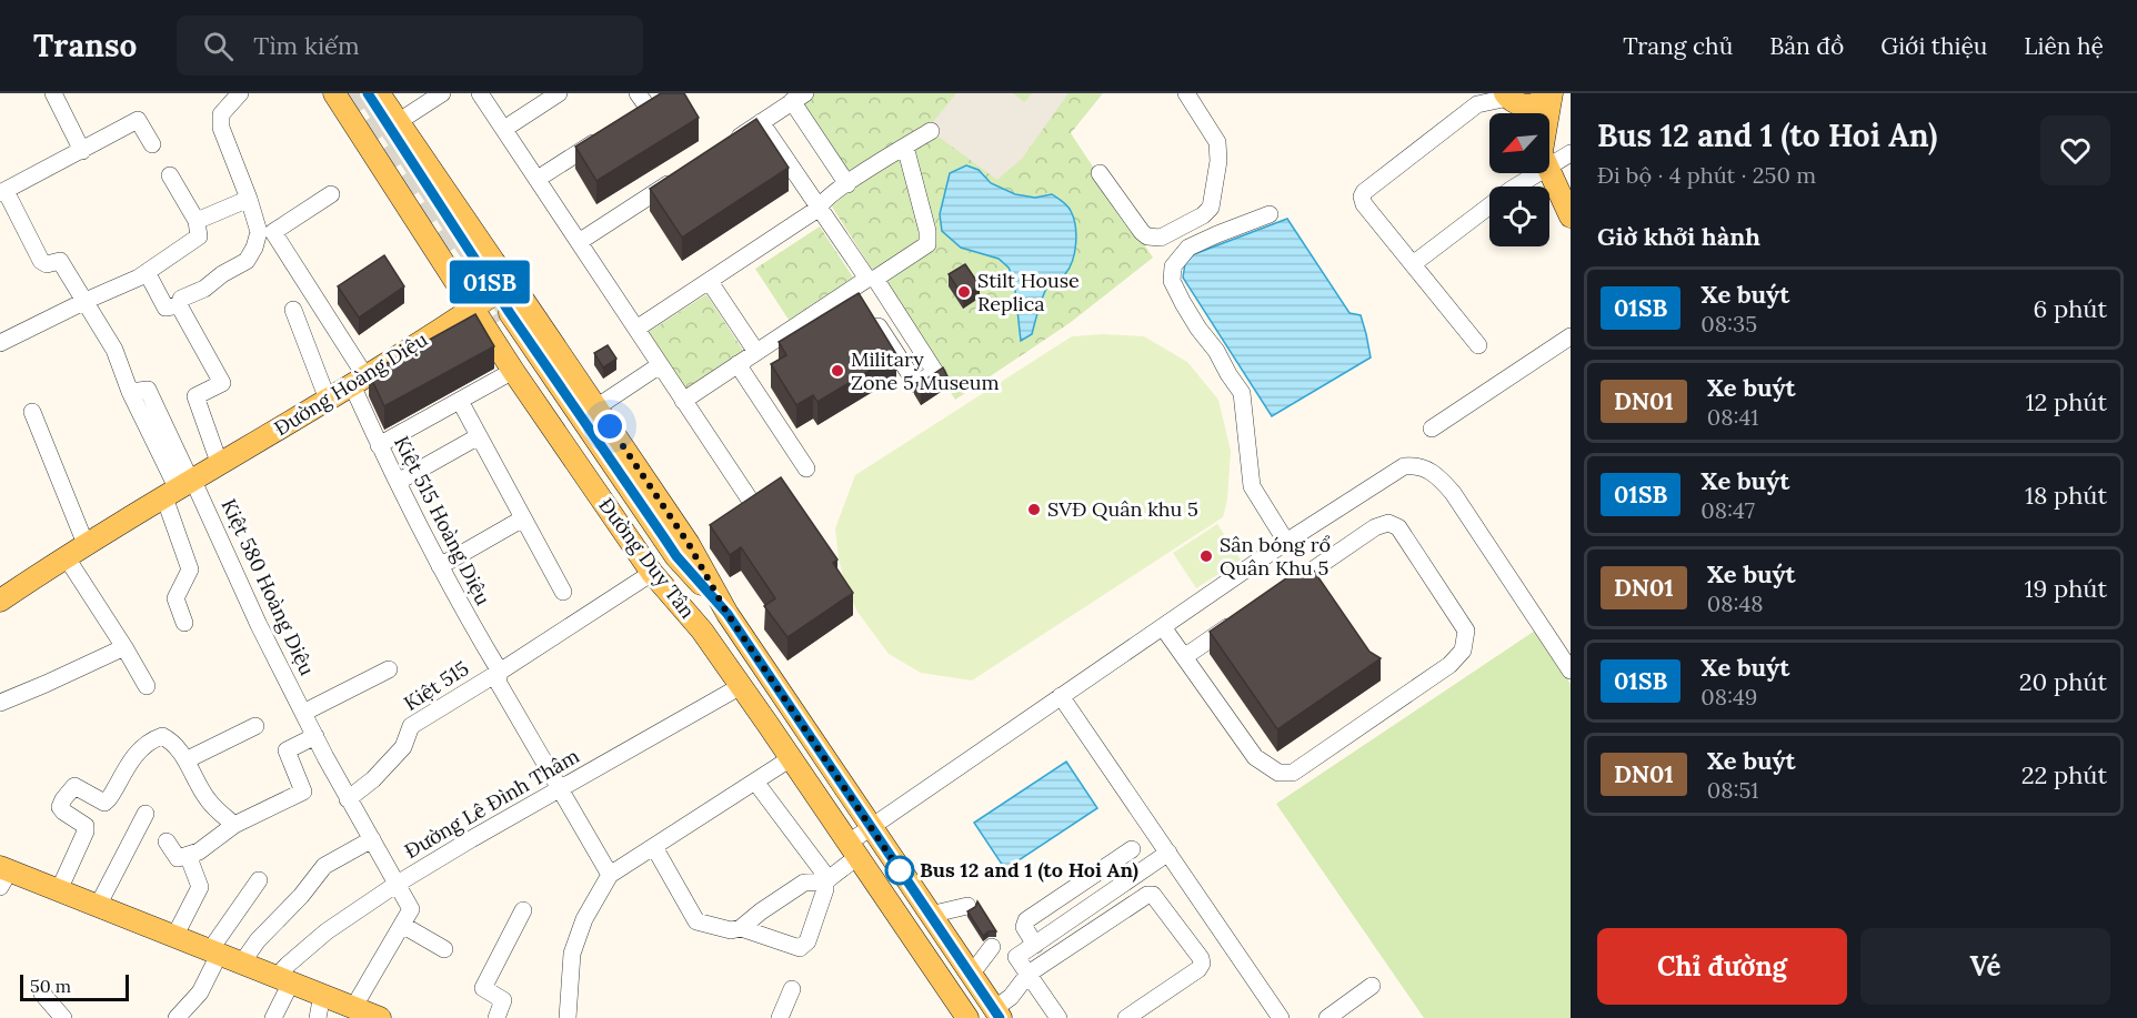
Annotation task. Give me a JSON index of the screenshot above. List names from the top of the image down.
{
  "streets": {
    "main road": ["Đường Hoàng Diệu", "Đường Duy Tân"],
    "street": [
      "Kiệt 515 Hoàng Diệu",
      "Kiệt 580 Hoàng Diệu",
      "Kiệt 515",
      "Đường Lê Đình Thâm"
    ]
  },
  "crossings": [
    ["Đường Hoàng Diệu", "Kiệt 515 Hoàng Diệu"],
    ["Đường Hoàng Diệu", "Đường Duy Tân"],
    ["Đường Hoàng Diệu", "Kiệt 580 Hoàng Diệu"],
    ["Kiệt 515 Hoàng Diệu", "Kiệt 515"],
    ["Kiệt 515 Hoàng Diệu", "Đường Lê Đình Thâm"],
    ["Đường Duy Tân", "Kiệt 515"],
    ["Đường Duy Tân", "Đường Lê Đình Thâm"],
    ["Kiệt 580 Hoàng Diệu", "Kiệt 515"],
    ["Kiệt 580 Hoàng Diệu", "Đường Lê Đình Thâm"]
  ],
  "places": [
    "Stilt House Replica",
    "Military Zone 5 Museum",
    "SVĐ Quân khu 5",
    "Sân bóng rổ Quân Khu 5",
    "Bus 12 and 1 (to Hoi An)"
  ],
  "lines": ["bus line 01SB"],
  "scale_bar": "50 m",
  "north": "bottom left",
  "page": {
    "header": "Transo",
    "search": "Tìm kiếm",
    "nav": [
      "Trang chủ",
      "Bản đồ",
      "Giới thiệu",
      "Liên hệ"
    ],
    "on_map": "01SB",
    "heading": [
      ["Bus 12 and 1 (to Hoi An)", "Đi bộ · 4 phút · 250 m"],
      "Giờ khởi hành"
    ],
    "list": [
      {
        "mark": "01SB",
        "name": "Xe buýt",
        "note": "08:35",
        "value": "6 phút"
      },
      {
        "mark": "DN01",
        "name": "Xe buýt",
        "note": "08:41",
        "value": "12 phút"
      },
      {
        "mark": "01SB",
        "name": "Xe buýt",
        "note": "08:47",
        "value": "18 phút"
      },
      {
        "mark": "DN01",
        "name": "Xe buýt",
        "note": "08:48",
        "value": "19 phút"
      },
      {
        "mark": "01SB",
        "name": "Xe buýt",
        "note": "08:49",
        "value": "20 phút"
      },
      {
        "mark": "DN01",
        "name": "Xe buýt",
        "note": "08:51",
        "value": "22 phút"
      }
    ],
    "buttons": ["Chỉ đường", "Vé"],
    "scale": "50 m"
  }
}
